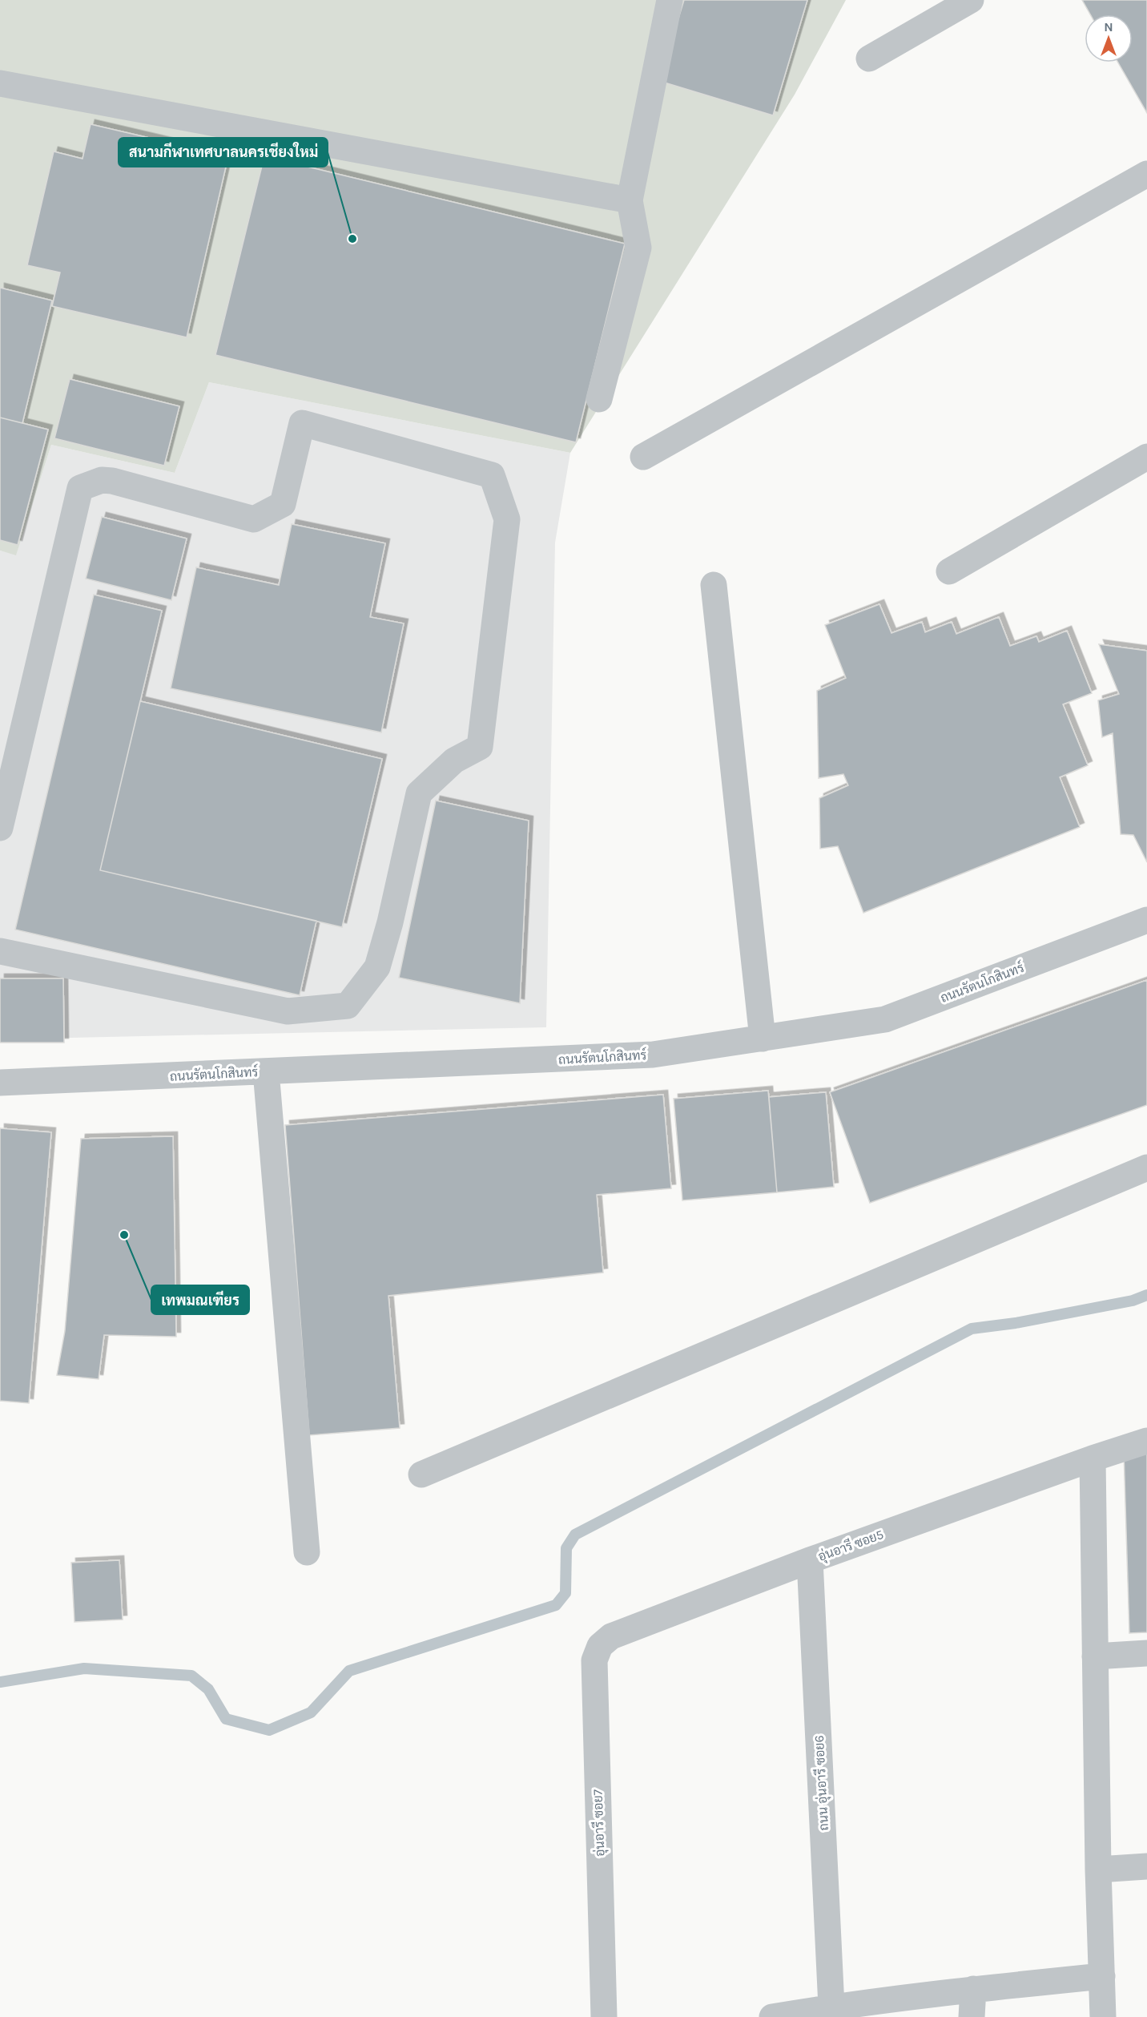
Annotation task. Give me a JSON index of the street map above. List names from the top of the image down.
{
  "streets": {
    "street": [
      "ถนนรัตนโกสินทร์",
      "อุ่นอารี ซอย5",
      "ถนน อุ่นอารี ซอย6",
      "อุ่นอารี ซอย7"
    ]
  },
  "crossings": [
    ["อุ่นอารี ซอย5", "ถนน อุ่นอารี ซอย6"],
    ["อุ่นอารี ซอย5", "อุ่นอารี ซอย7"]
  ],
  "places": ["สนามกีฬาเทศบาลนครเชียงใหม่", "เทพมณเฑียร"],
  "north": "top"
}
